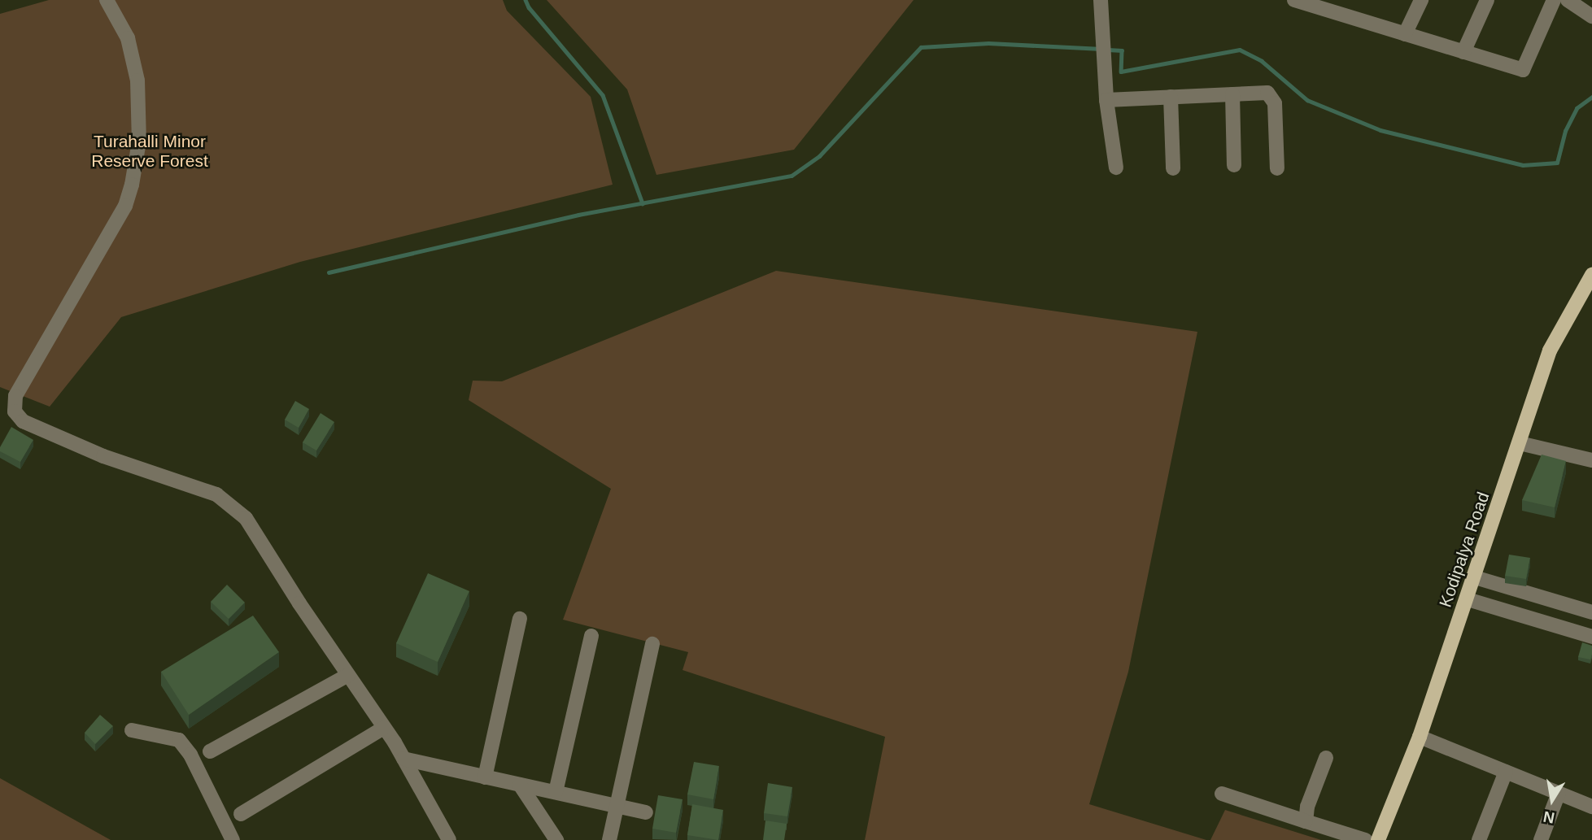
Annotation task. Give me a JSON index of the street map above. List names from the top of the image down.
{
  "streets": {
    "main road": ["Kodipalya Road"]
  },
  "parks": ["Turahalli Minor Reserve Forest"],
  "north": "bottom"
}
